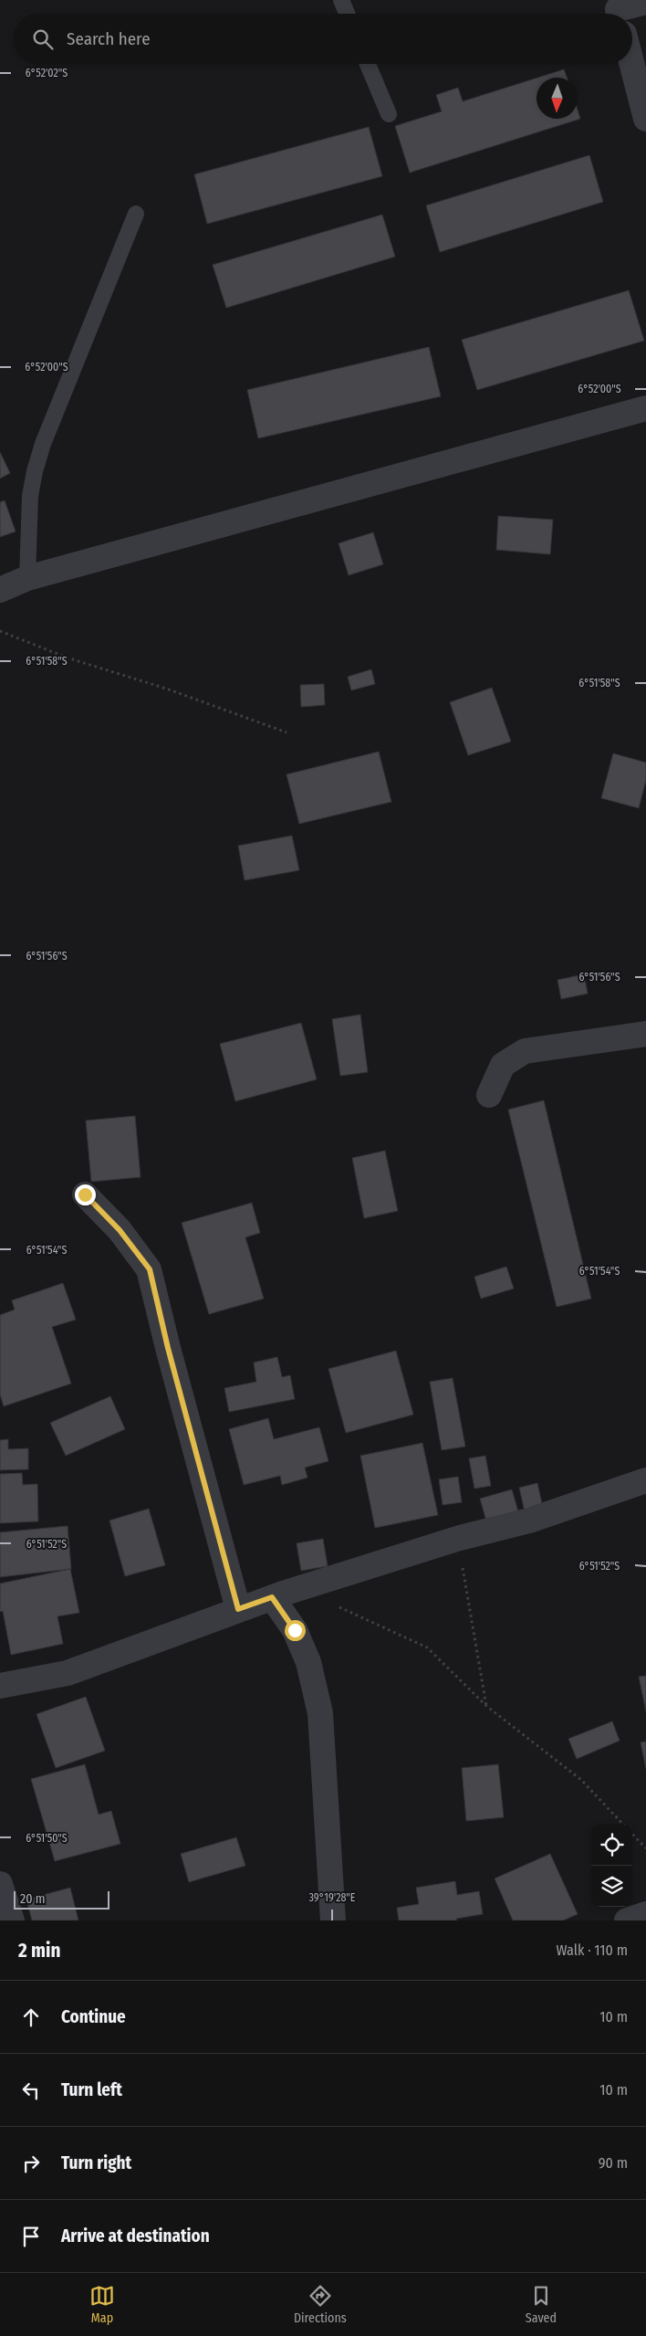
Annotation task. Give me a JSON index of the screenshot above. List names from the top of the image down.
{
  "scale_bar": "20 m",
  "north": "bottom",
  "page": {
    "search": "Search here",
    "scale": "20 m",
    "heading": ["2 min", "Walk · 110 m"],
    "list": [
      ["Continue", "10 m"],
      ["Turn left", "10 m"],
      ["Turn right", "90 m"],
      "Arrive at destination"
    ],
    "nav": ["Map", "Directions", "Saved"]
  },
  "coordinates": [
    "6°52'02\"S",
    "6°52'00\"S",
    "6°51'58\"S",
    "6°51'56\"S",
    "6°51'54\"S",
    "6°51'52\"S",
    "6°51'50\"S",
    "39°19'28\"E"
  ]
}
